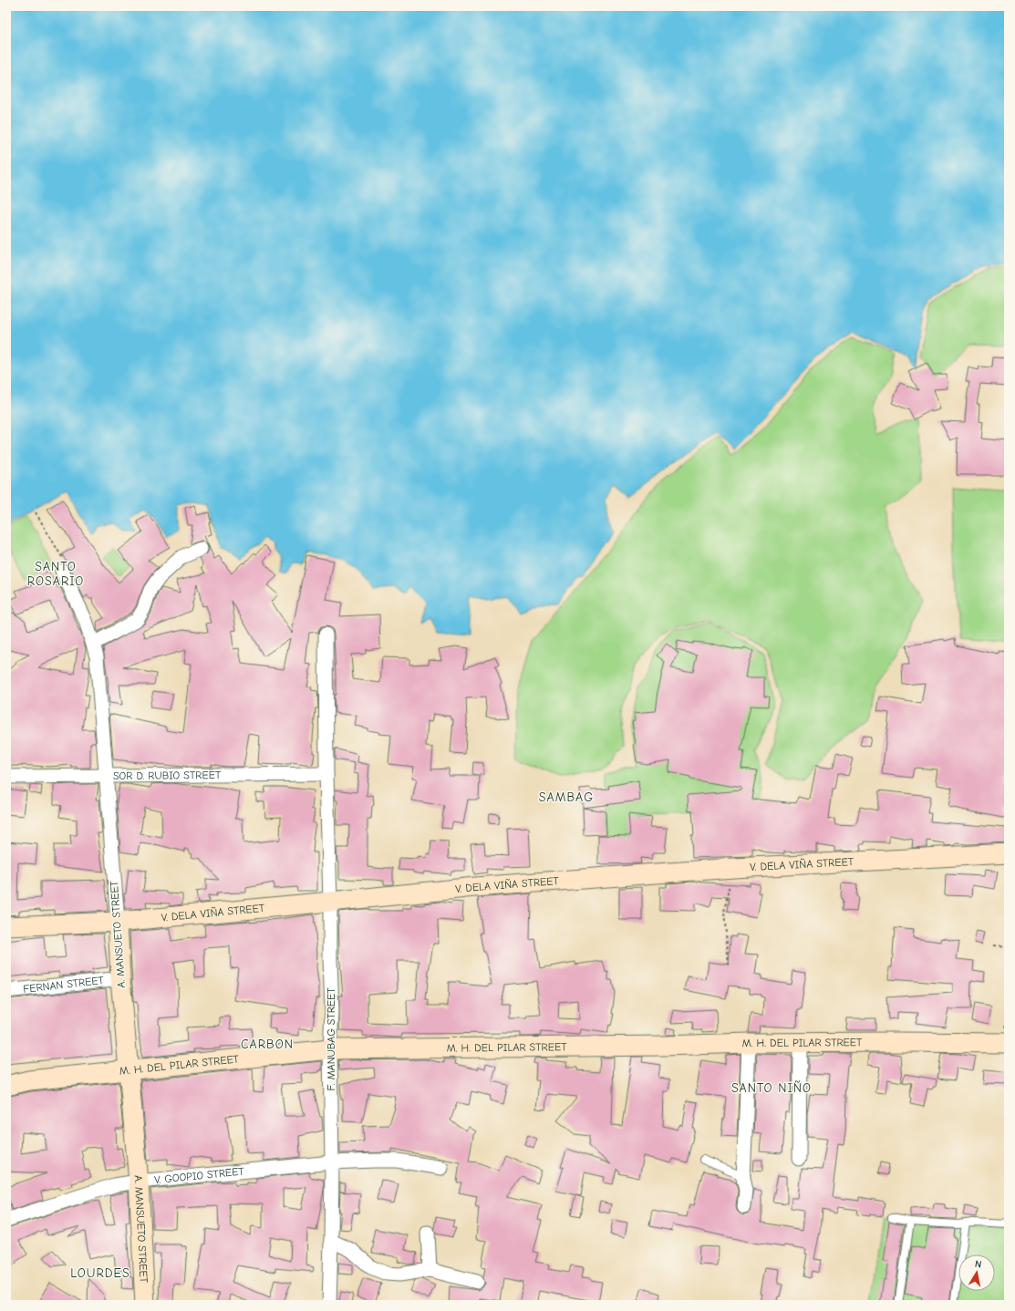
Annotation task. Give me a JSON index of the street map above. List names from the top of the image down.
{
  "streets": {
    "street": [
      "SOR D. RUBIO STREET",
      "V. DELA VIÑA STREET",
      "A. MANSUETO STREET",
      "FERNAN STREET",
      "F. MANUBAG STREET",
      "M. H. DEL PILAR STREET",
      "V. GOOPIO STREET"
    ]
  },
  "crossings": [
    ["SOR D. RUBIO STREET", "A. MANSUETO STREET"],
    ["SOR D. RUBIO STREET", "F. MANUBAG STREET"],
    ["V. DELA VIÑA STREET", "A. MANSUETO STREET"],
    ["V. DELA VIÑA STREET", "F. MANUBAG STREET"],
    ["A. MANSUETO STREET", "FERNAN STREET"],
    ["A. MANSUETO STREET", "M. H. DEL PILAR STREET"],
    ["A. MANSUETO STREET", "V. GOOPIO STREET"],
    ["F. MANUBAG STREET", "M. H. DEL PILAR STREET"],
    ["F. MANUBAG STREET", "V. GOOPIO STREET"]
  ],
  "districts": [
    "SANTO ROSARIO",
    "SAMBAG",
    "CARBON",
    "SANTO NIÑO",
    "LOURDES"
  ],
  "north": "top"
}
